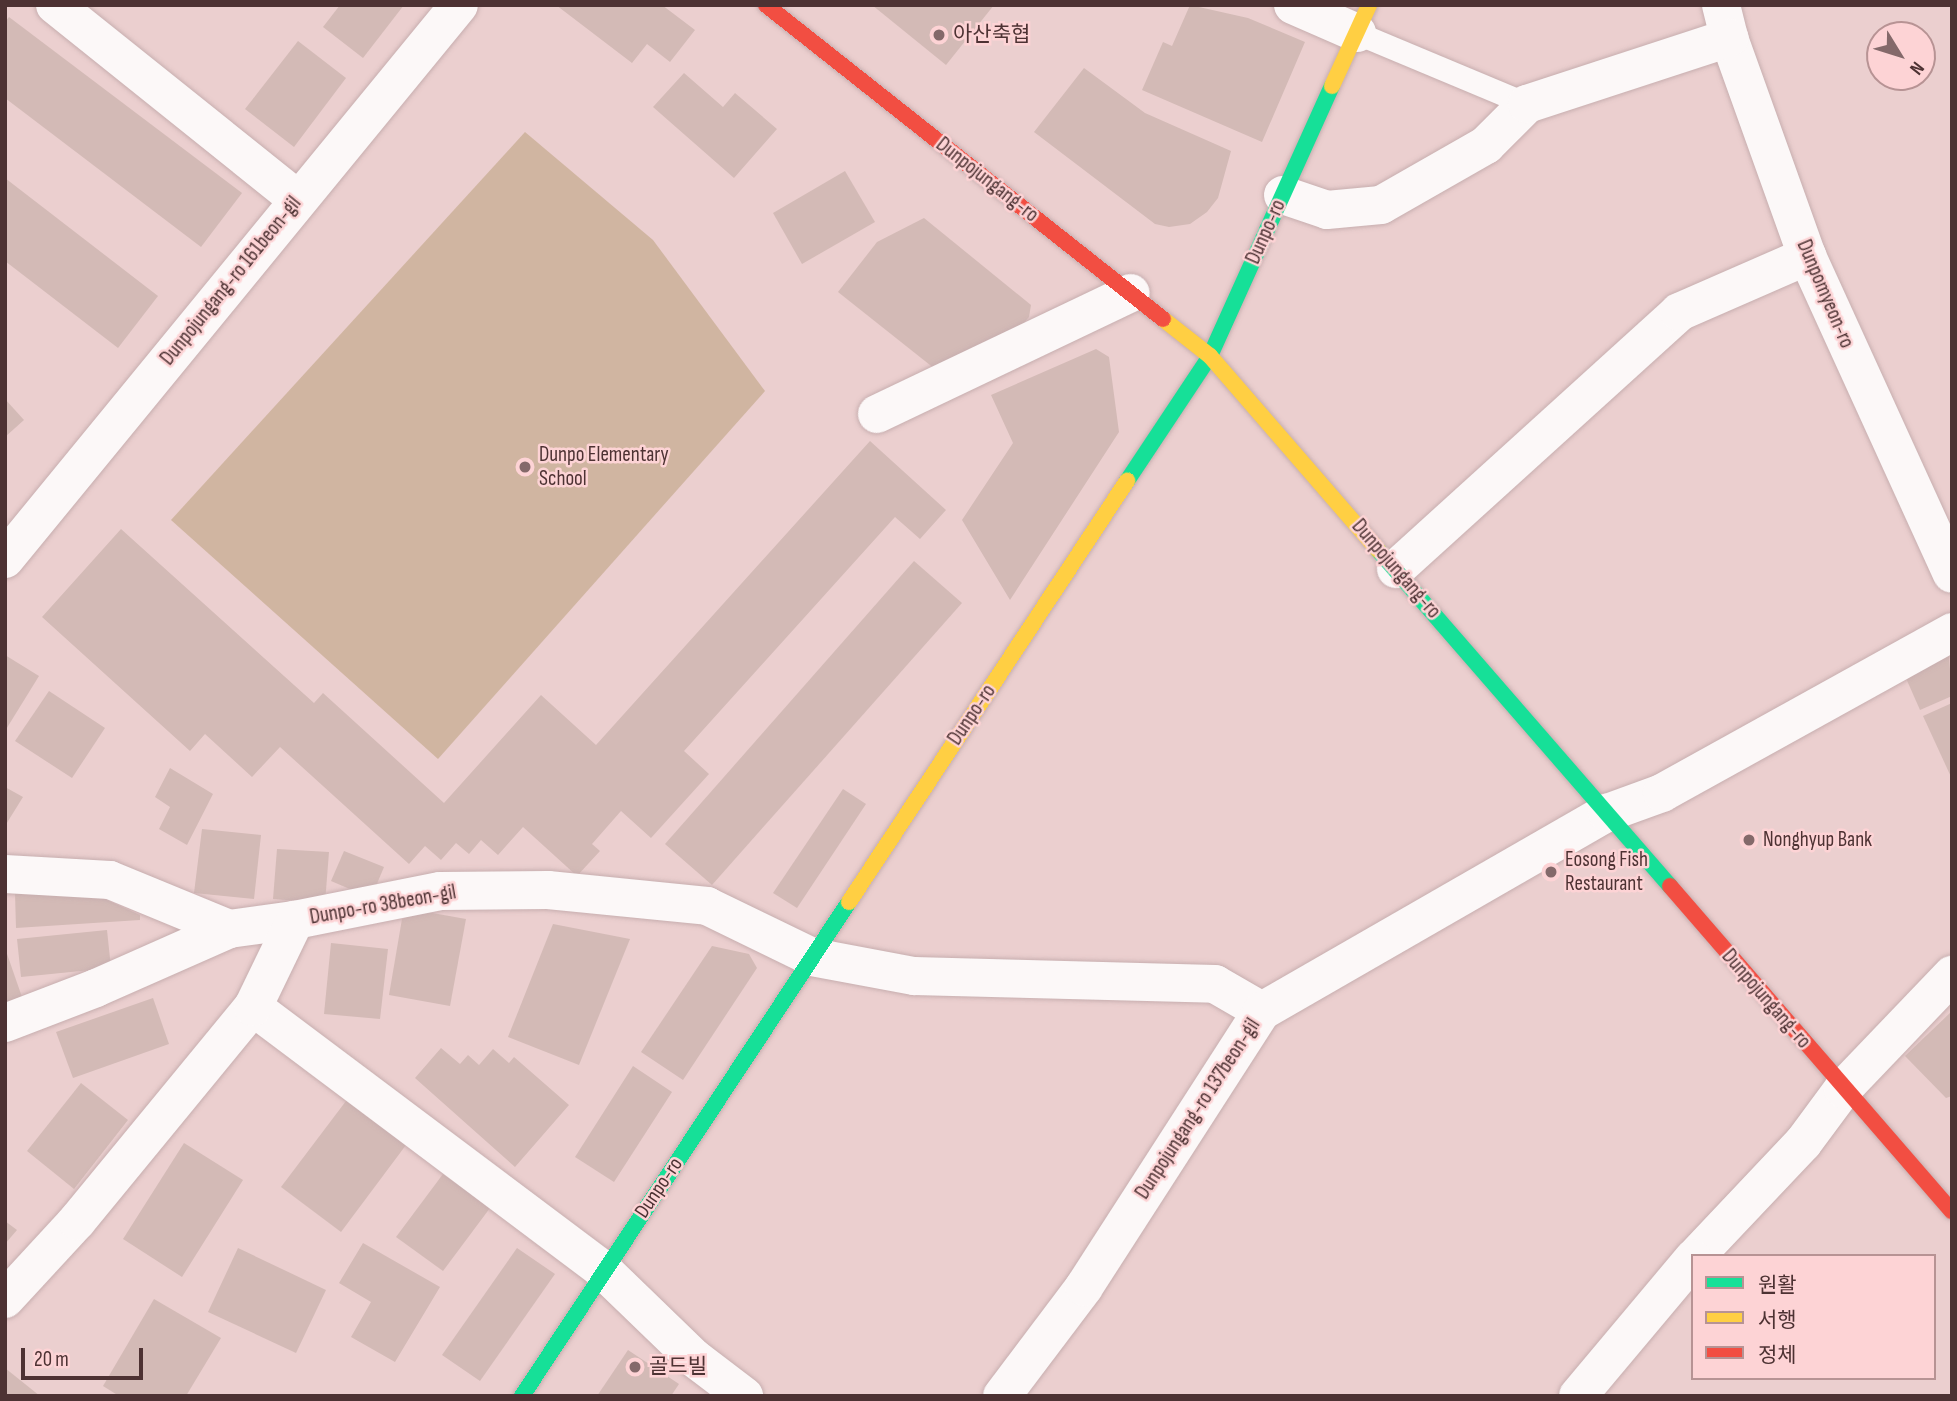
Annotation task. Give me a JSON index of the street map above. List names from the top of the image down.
{
  "streets": {
    "street": [
      "Dunpojungang-ro",
      "Dunpo-ro",
      "Dunpojungang-ro 161beon-gil",
      "Dunpomyeon-ro",
      "Dunpo-ro 38beon-gil",
      "Dunpojungang-ro 137beon-gil"
    ]
  },
  "crossings": [
    ["Dunpojungang-ro", "Dunpo-ro"],
    ["Dunpojungang-ro", "Dunpojungang-ro 137beon-gil"],
    ["Dunpo-ro", "Dunpo-ro 38beon-gil"],
    ["Dunpo-ro 38beon-gil", "Dunpojungang-ro 137beon-gil"]
  ],
  "places": [
    "아산축협",
    "Dunpo Elementary School",
    "Nonghyup Bank",
    "Eosong Fish Restaurant",
    "골드빌"
  ],
  "legend": ["원활", "서행", "정체"],
  "scale_bar": "20 m",
  "north": "bottom right"
}
